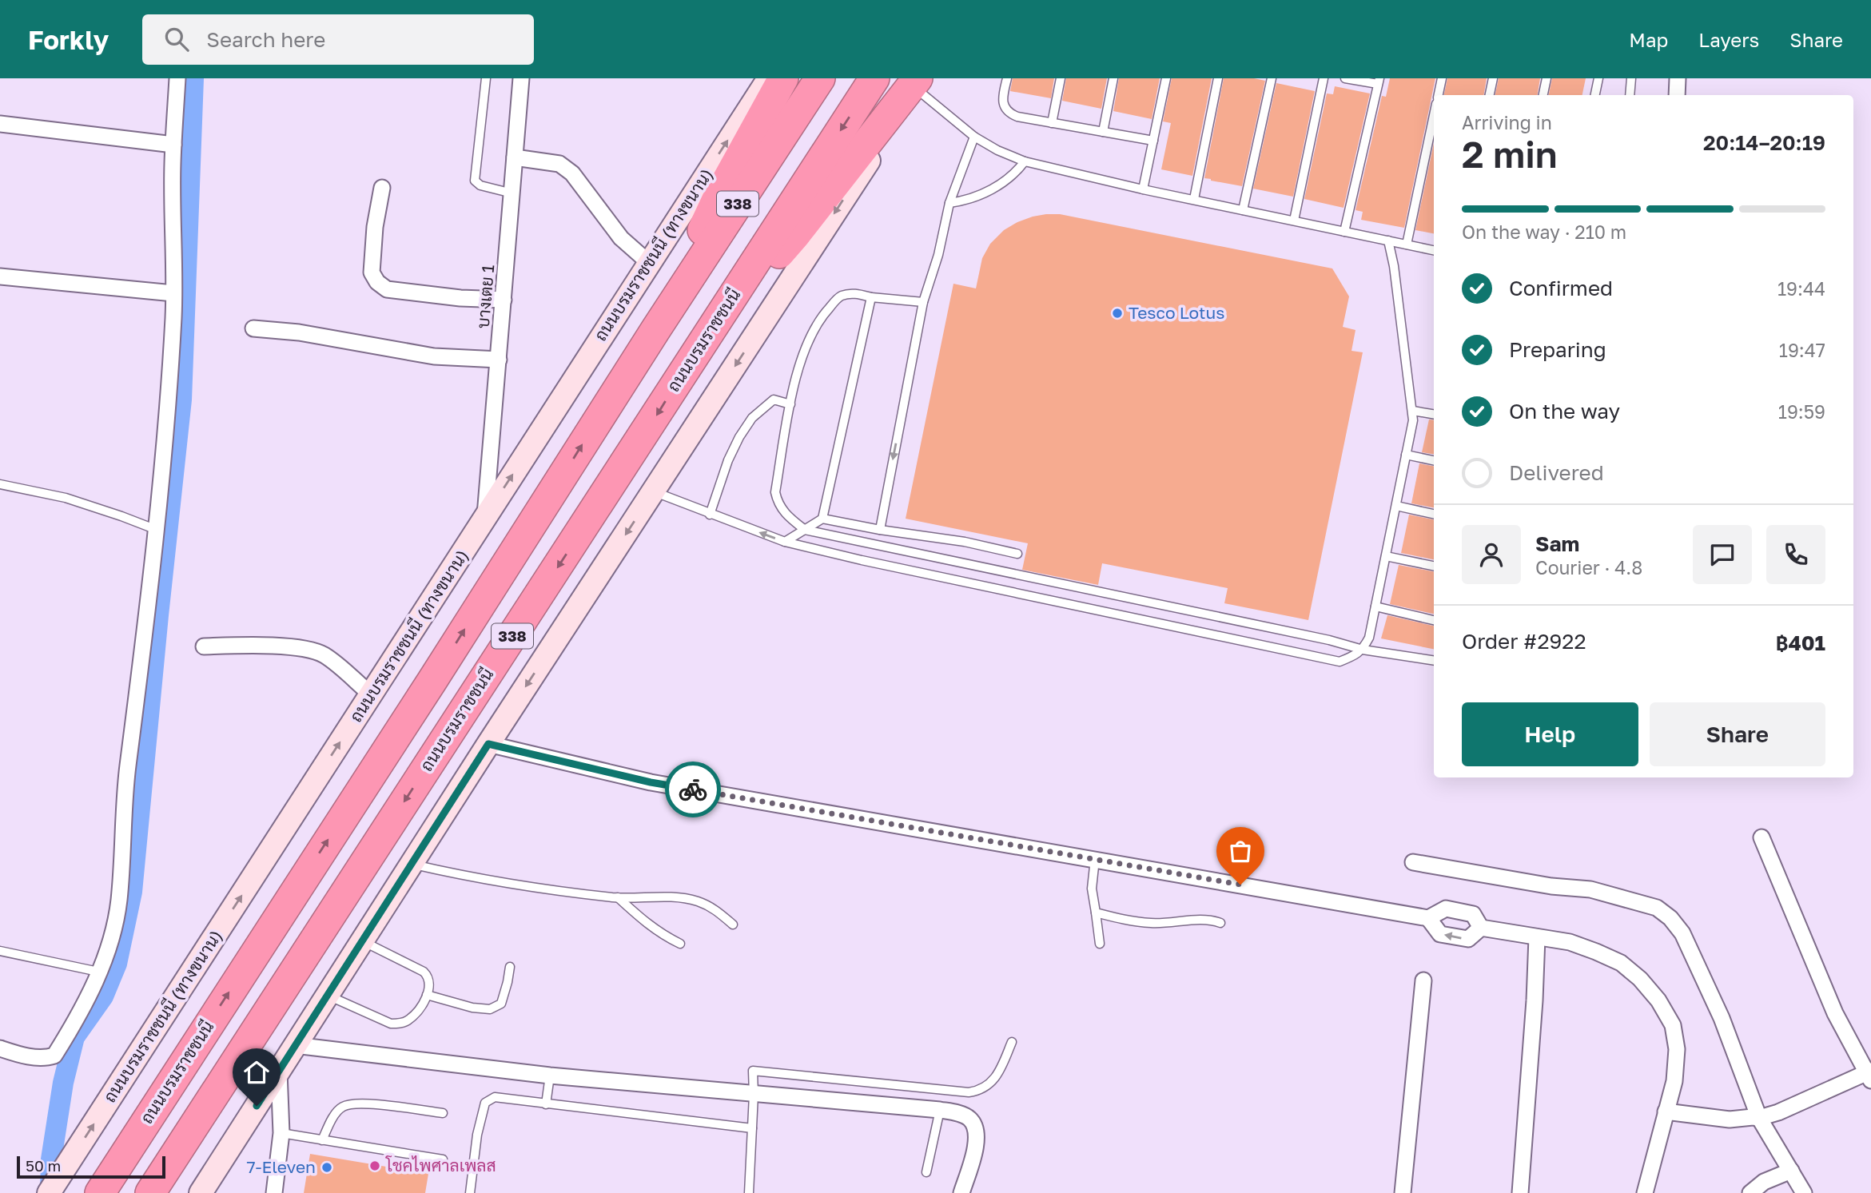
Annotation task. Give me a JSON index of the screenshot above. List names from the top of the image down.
{
  "streets": {
    "highway": ["338", "ถนนบรมราชชนนี"],
    "main road": ["ถนนบรมราชชนนี (ทางขนาน)"],
    "street": ["บางเตย 1"]
  },
  "crossings": [
    ["ถนนบรมราชชนนี (ทางขนาน)", "บางเตย 1"]
  ],
  "places": ["Tesco Lotus", "โชคไพศาลเพลส", "7-Eleven"],
  "scale_bar": "50 m",
  "page": {
    "header": "Forkly",
    "search": "Search here",
    "nav": ["Map", "Layers", "Share"],
    "heading": ["2 min", "Arriving in", "20:14–20:19"],
    "panel": [
      "Sam",
      "Courier · 4.8",
      "Order #2922",
      "฿401"
    ],
    "bar": "On the way · 210 m",
    "list": [
      ["Confirmed", "19:44"],
      ["Preparing", "19:47"],
      ["On the way", "19:59"],
      "Delivered"
    ],
    "buttons": ["Help", "Share"],
    "scale": "50 m"
  }
}
